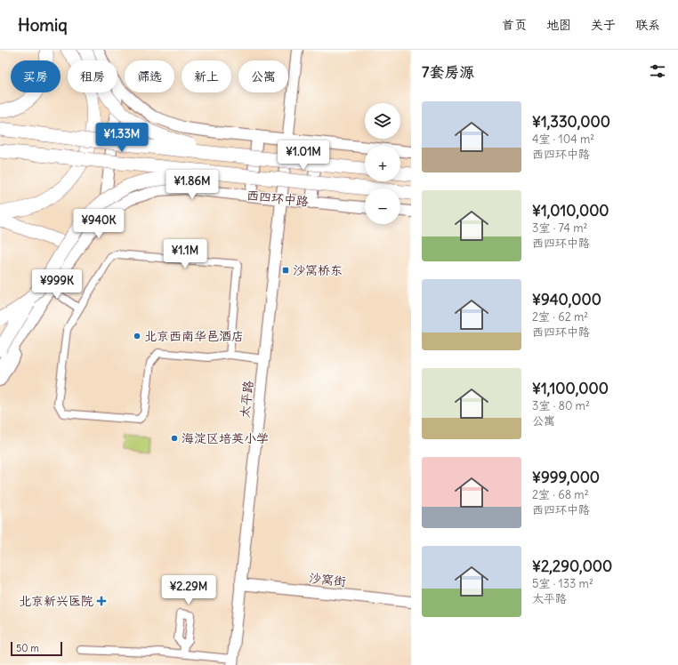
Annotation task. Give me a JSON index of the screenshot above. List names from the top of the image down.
{
  "streets": {
    "highway": ["西四环中路"],
    "street": ["太平路", "沙窝街"]
  },
  "crossings": [
    ["西四环中路", "太平路"],
    ["太平路", "沙窝街"]
  ],
  "places": {
    "transit": ["沙窝桥东"],
    "other": ["北京西南华邑酒店", "海淀区培英小学"],
    "health": ["北京新兴医院"]
  },
  "scale_bar": "50 m",
  "page": {
    "header": "Homiq",
    "nav": [
      "首页",
      "地图",
      "关于",
      "联系"
    ],
    "heading": "7套房源",
    "chip": [
      "买房",
      "租房",
      "筛选",
      "新上",
      "公寓"
    ],
    "list": [
      {
        "name": "¥1,330,000",
        "note": "4室 · 104 m² · 西四环中路"
      },
      {
        "name": "¥1,010,000",
        "note": "3室 · 74 m² · 西四环中路"
      },
      {
        "name": "¥940,000",
        "note": "2室 · 62 m² · 西四环中路"
      },
      {
        "name": "¥1,100,000",
        "note": "3室 · 80 m² · 公寓"
      },
      {
        "name": "¥999,000",
        "note": "2室 · 68 m² · 西四环中路"
      },
      {
        "name": "¥2,290,000",
        "note": "5室 · 133 m² · 太平路"
      }
    ],
    "map_buttons": ["+", "−"],
    "price": [
      "¥1.33M",
      "¥1.01M",
      "¥1.86M",
      "¥940K",
      "¥1.1M",
      "¥999K",
      "¥2.29M"
    ],
    "scale": "50 m"
  }
}
